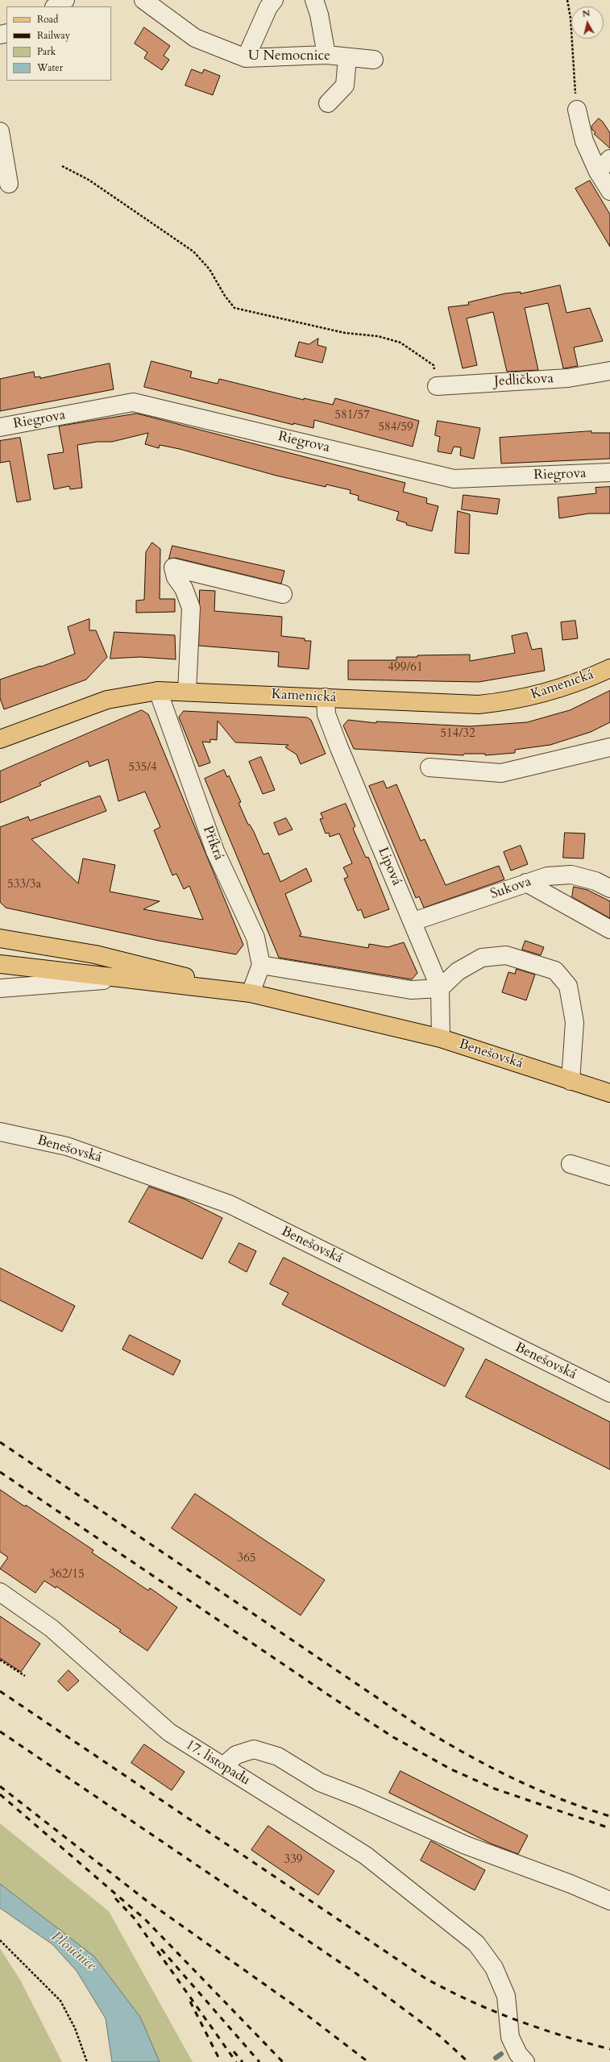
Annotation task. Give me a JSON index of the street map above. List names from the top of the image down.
{
  "streets": {
    "main road": ["Kamenická", "Benešovská"],
    "street": [
      "U Nemocnice",
      "Jedličkova",
      "Riegrova",
      "Příkrá",
      "Lipová",
      "Sukova",
      "17. listopadu"
    ]
  },
  "crossings": [
    ["Kamenická", "Příkrá"],
    ["Kamenická", "Lipová"],
    ["Lipová", "Sukova"],
    ["Lipová", "Benešovská"]
  ],
  "water": ["Ploučnice"],
  "house_numbers": [
    "581/57",
    "584/59",
    "499/61",
    "514/32",
    "535/4",
    "533/3a",
    "365",
    "362/15",
    "339"
  ],
  "legend": [
    "Road",
    "Railway",
    "Park",
    "Water"
  ],
  "north": "top"
}
